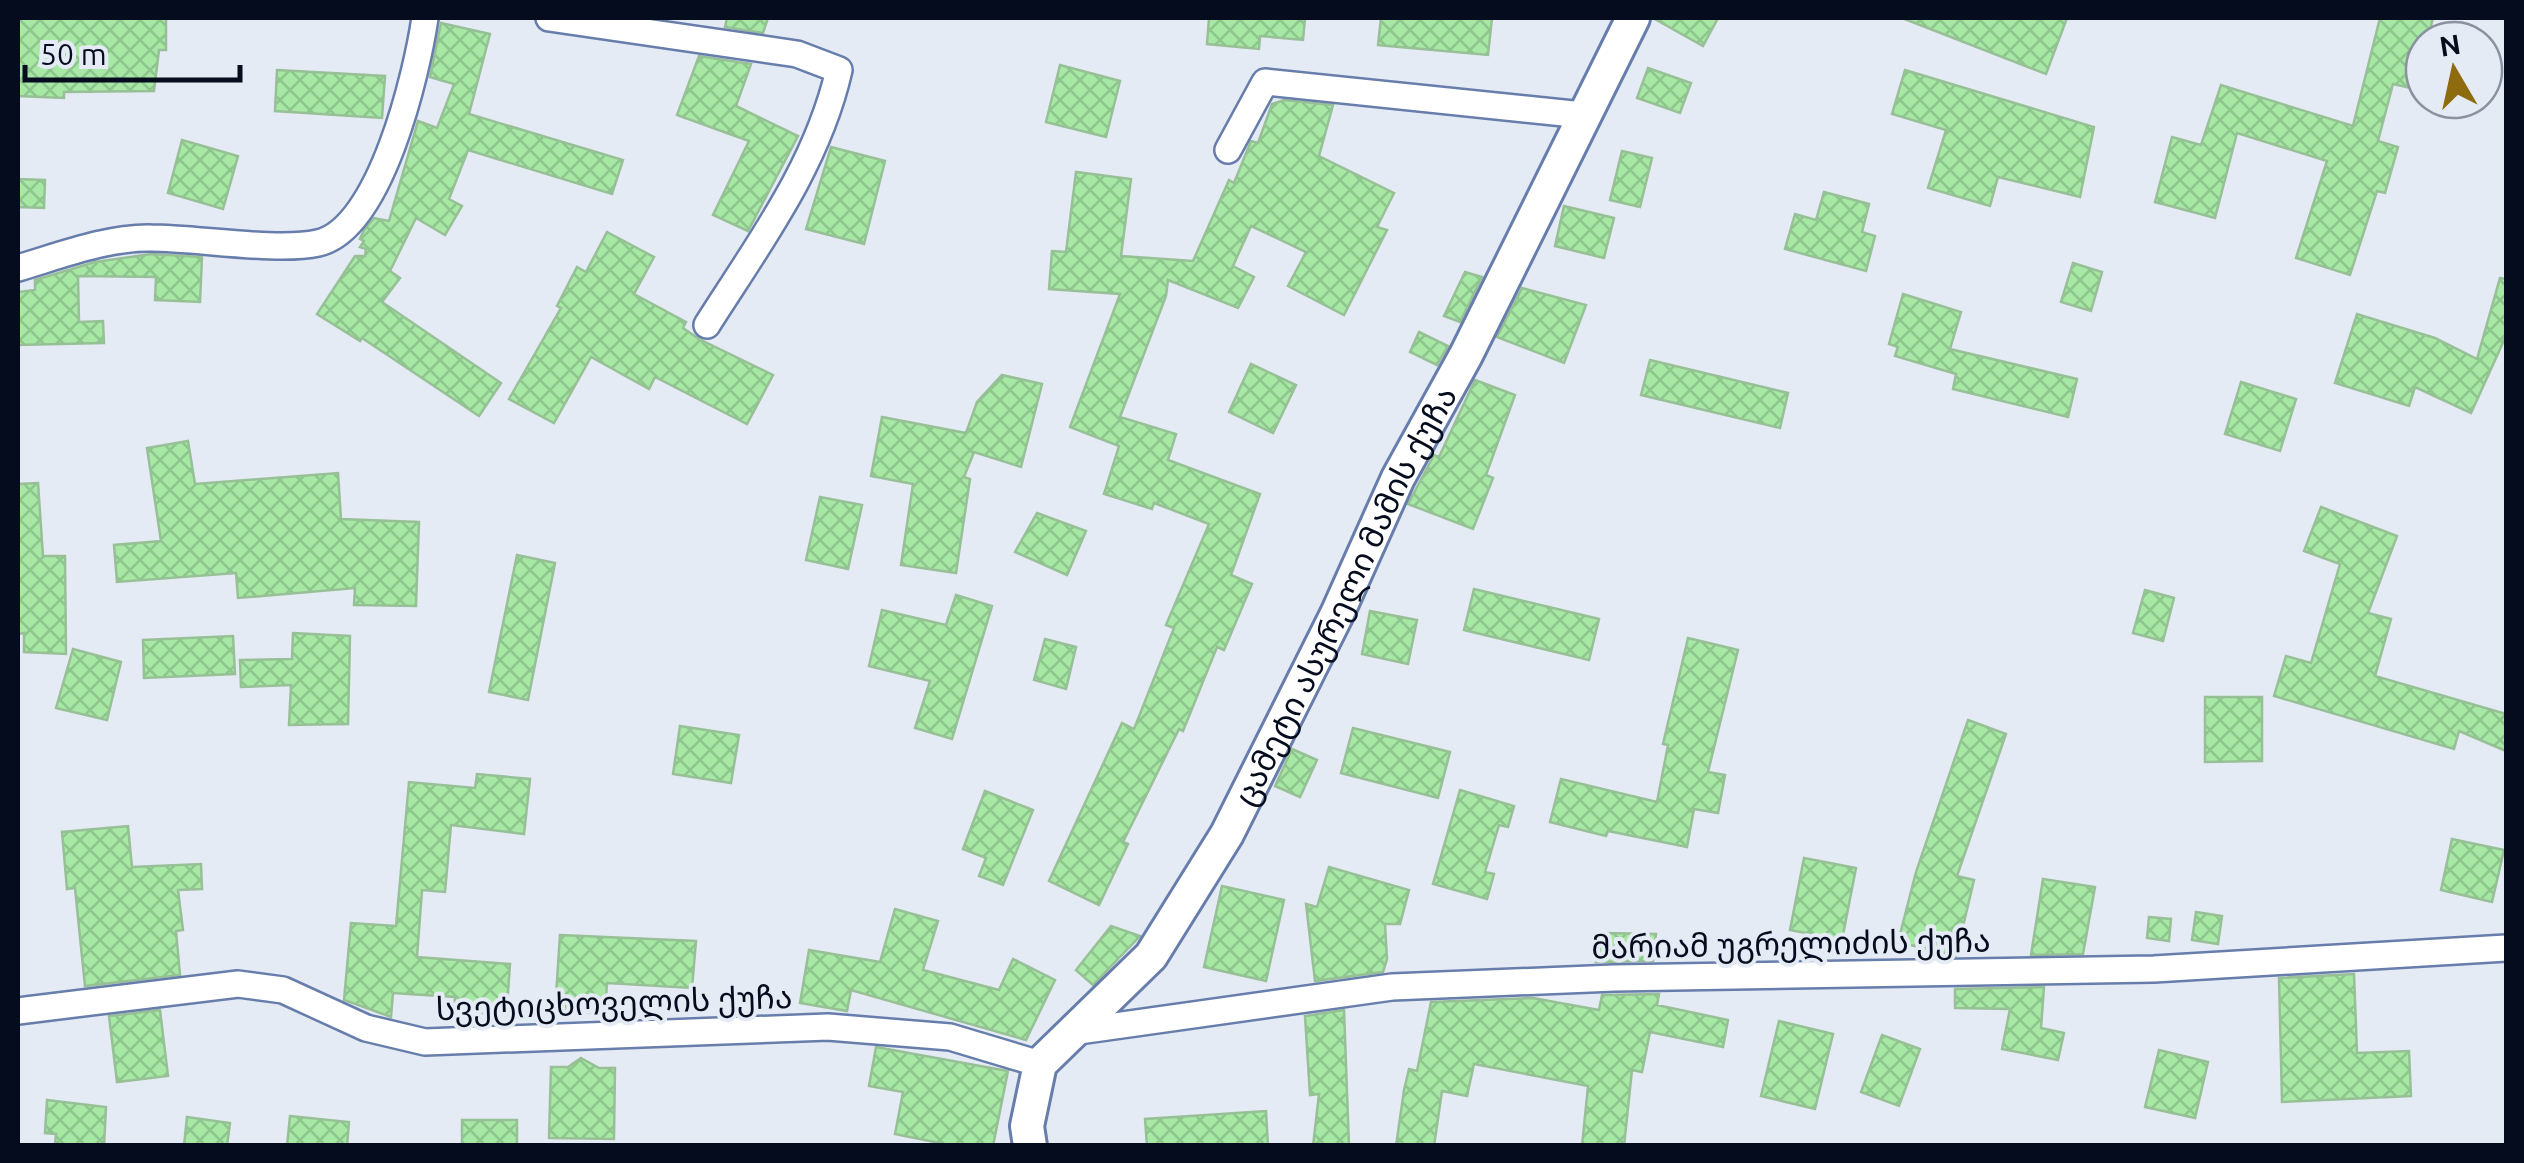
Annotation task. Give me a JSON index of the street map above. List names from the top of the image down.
{
  "streets": {
    "street": ["ცამეტი ასურელი მამის ქუჩა", "მარიამ უგრელიძის ქუჩა", "სვეტიცხოველის ქუჩა"]
  },
  "crossings": [
    ["ცამეტი ასურელი მამის ქუჩა", "მარიამ უგრელიძის ქუჩა"],
    ["ცამეტი ასურელი მამის ქუჩა", "სვეტიცხოველის ქუჩა"]
  ],
  "scale_bar": "50 m",
  "north": "top"
}
